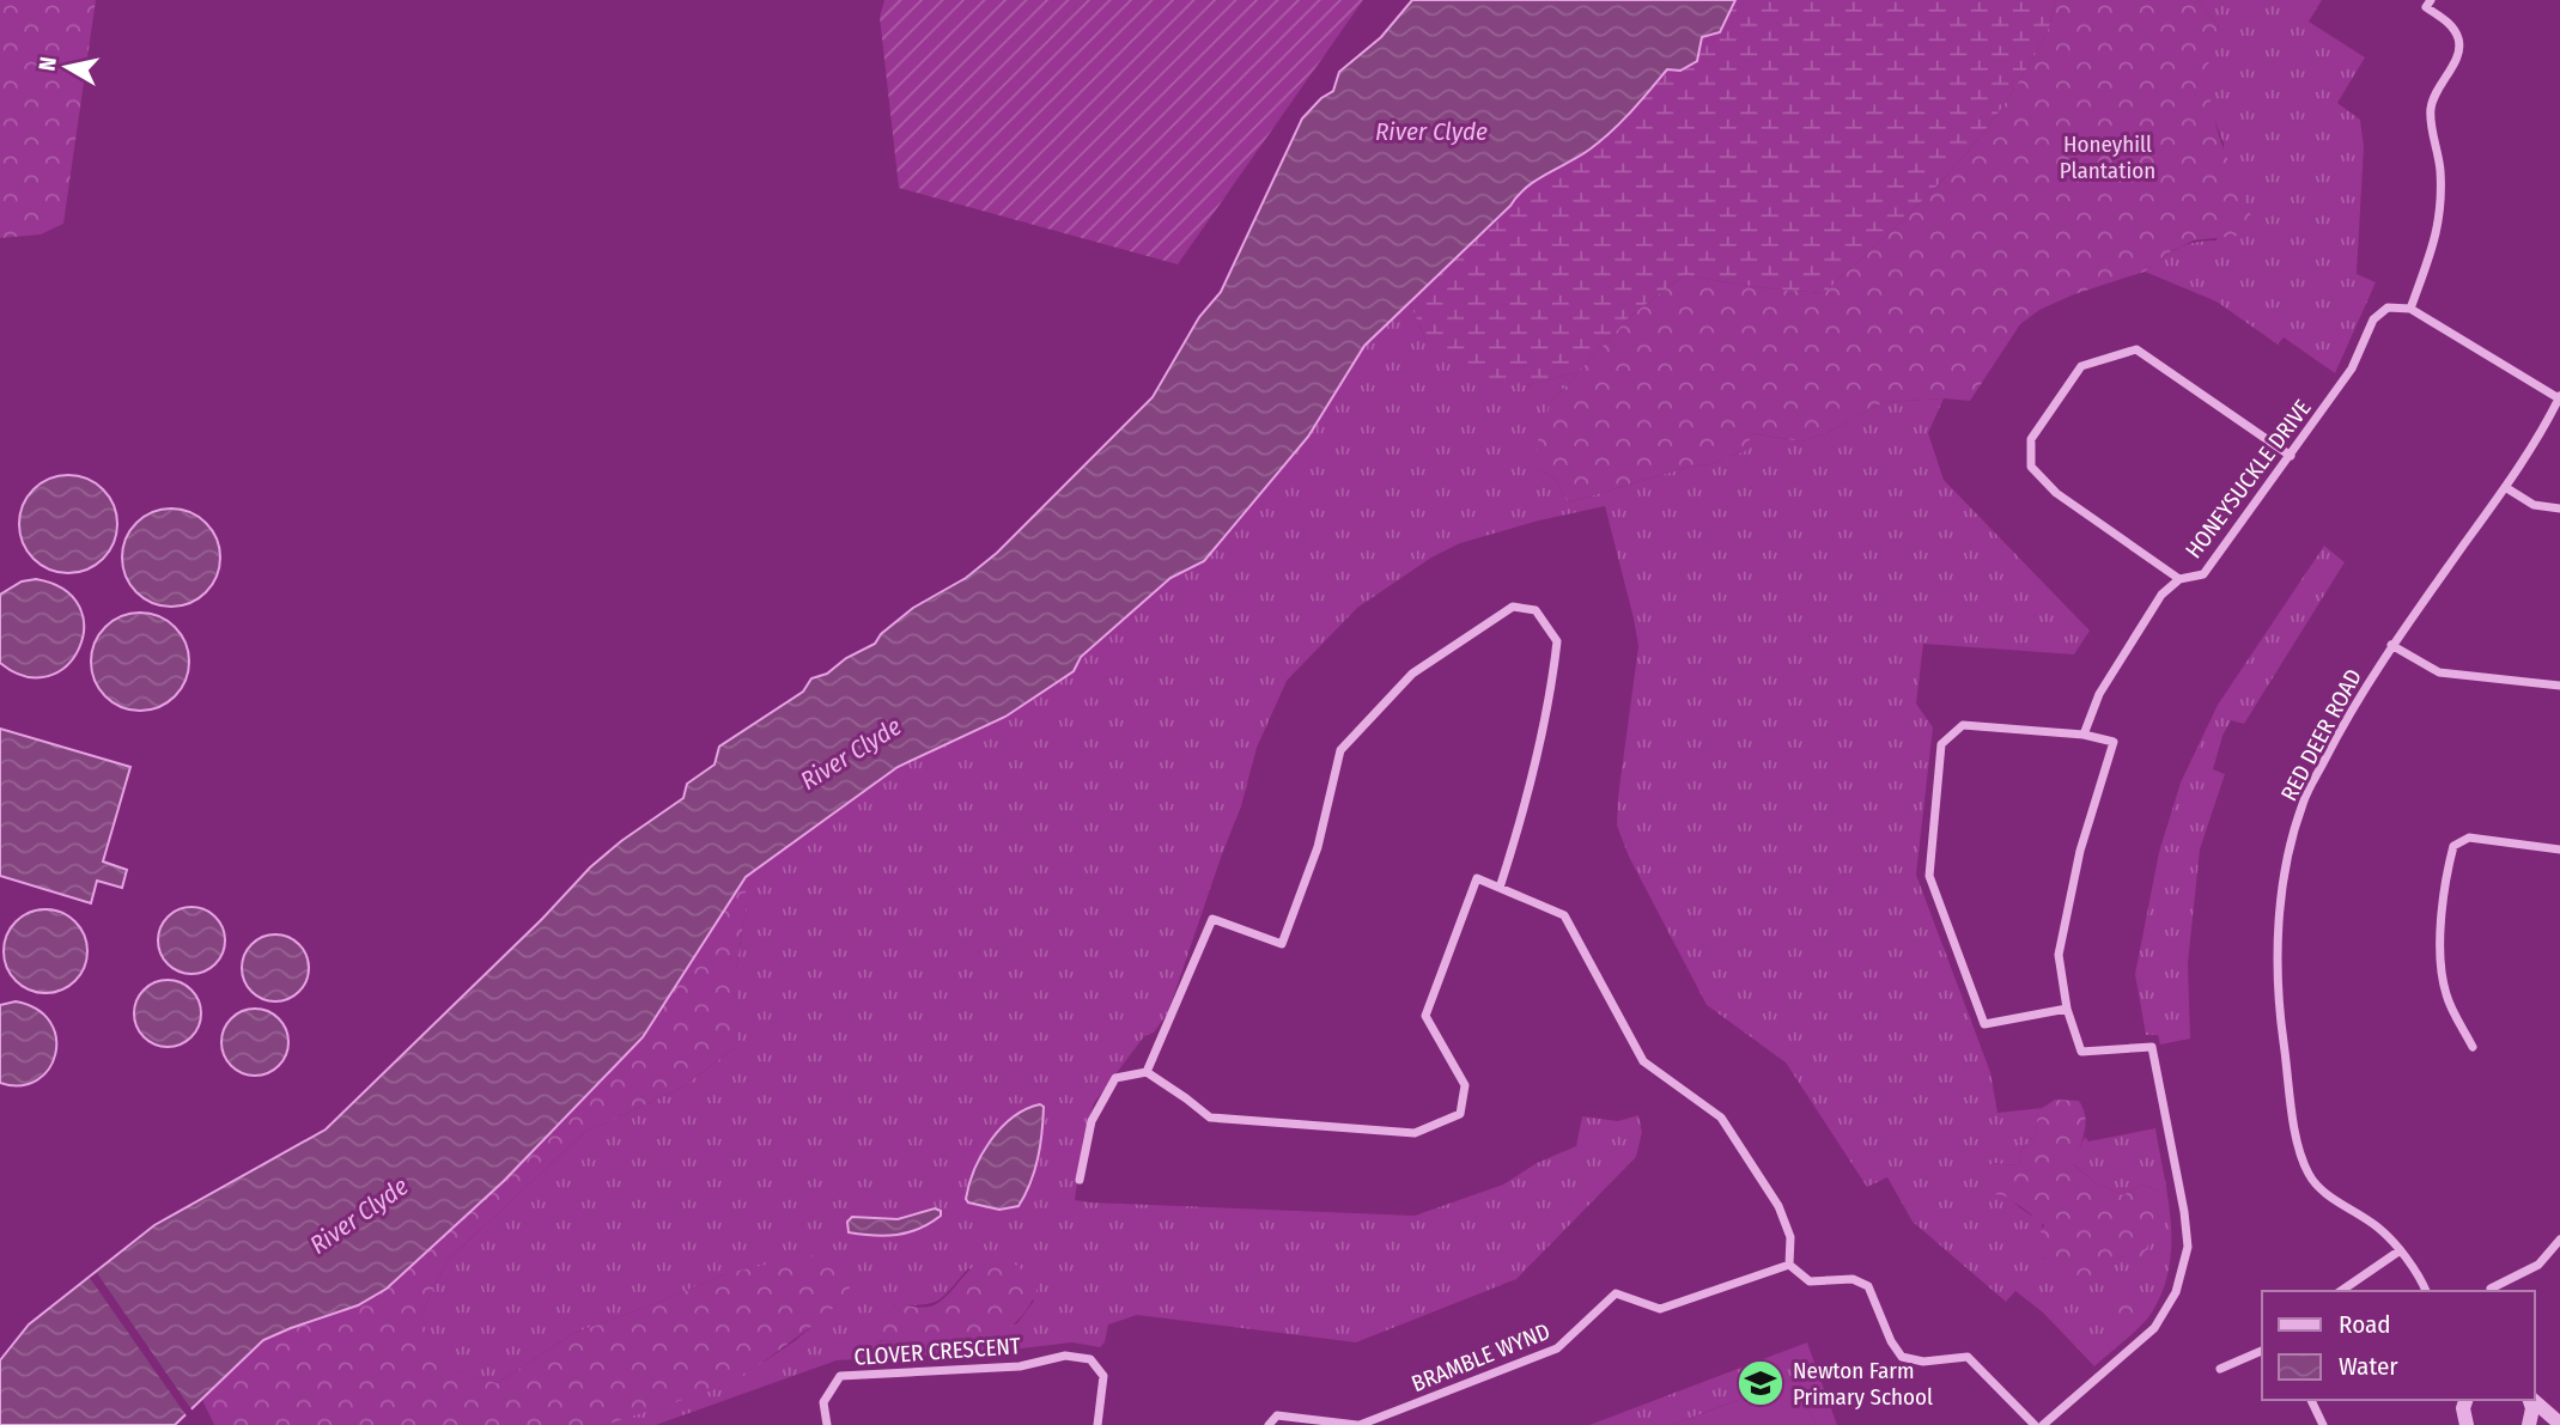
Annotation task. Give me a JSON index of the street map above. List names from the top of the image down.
{
  "streets": {
    "street": [
      "HONEYSUCKLE DRIVE",
      "RED DEER ROAD",
      "CLOVER CRESCENT",
      "BRAMBLE WYND"
    ]
  },
  "water": ["River Clyde"],
  "parks": ["Honeyhill Plantation"],
  "places": {
    "school or university": ["Newton Farm Primary School"]
  },
  "legend": ["Road", "Water"],
  "north": "left"
}
